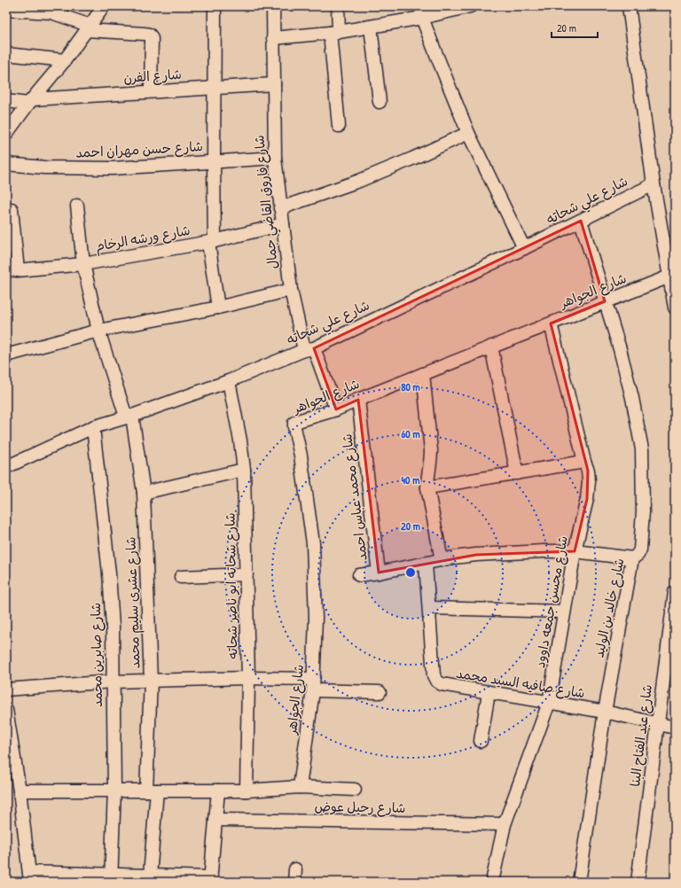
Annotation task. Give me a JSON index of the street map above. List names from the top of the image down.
{
  "streets": {
    "street": [
      "شارع الفرن",
      "شارع حسن مهران احمد",
      "شارع علي شحاته",
      "شارع فاروق القاضي جمال",
      "شارع ورشه الرخام",
      "شارع الجواهر",
      "شارع محمد عباس احمد",
      "شارع شحاته ابو ناصر شحاته",
      "شارع محسن جمعه داوود",
      "شارع عشرى سليم محمد",
      "شارع خالد بن الوليد",
      "شارع صابرين محمد",
      "شارع صافيه السيد محمد",
      "شارع عبد الفتاح البنا",
      "شارع رحيل عوض"
    ]
  },
  "crossings": [
    ["شارع الفرن", "شارع فاروق القاضي جمال"],
    ["شارع حسن مهران احمد", "شارع فاروق القاضي جمال"],
    ["شارع علي شحاته", "شارع فاروق القاضي جمال"],
    ["شارع علي شحاته", "شارع شحاته ابو ناصر شحاته"],
    ["شارع علي شحاته", "شارع عشرى سليم محمد"],
    ["شارع علي شحاته", "شارع خالد بن الوليد"],
    ["شارع علي شحاته", "شارع صابرين محمد"],
    ["شارع فاروق القاضي جمال", "شارع ورشه الرخام"],
    ["شارع فاروق القاضي جمال", "شارع الجواهر"],
    ["شارع ورشه الرخام", "شارع عشرى سليم محمد"],
    ["شارع الجواهر", "شارع محمد عباس احمد"],
    ["شارع الجواهر", "شارع محسن جمعه داوود"],
    ["شارع الجواهر", "شارع خالد بن الوليد"],
    ["شارع محسن جمعه داوود", "شارع صافيه السيد محمد"],
    ["شارع محسن جمعه داوود", "شارع رحيل عوض"],
    ["شارع خالد بن الوليد", "شارع صافيه السيد محمد"],
    ["شارع صافيه السيد محمد", "شارع عبد الفتاح البنا"]
  ],
  "scale_bar": "20 m",
  "rings": [
    "80 m",
    "60 m",
    "40 m",
    "20 m"
  ]
}
